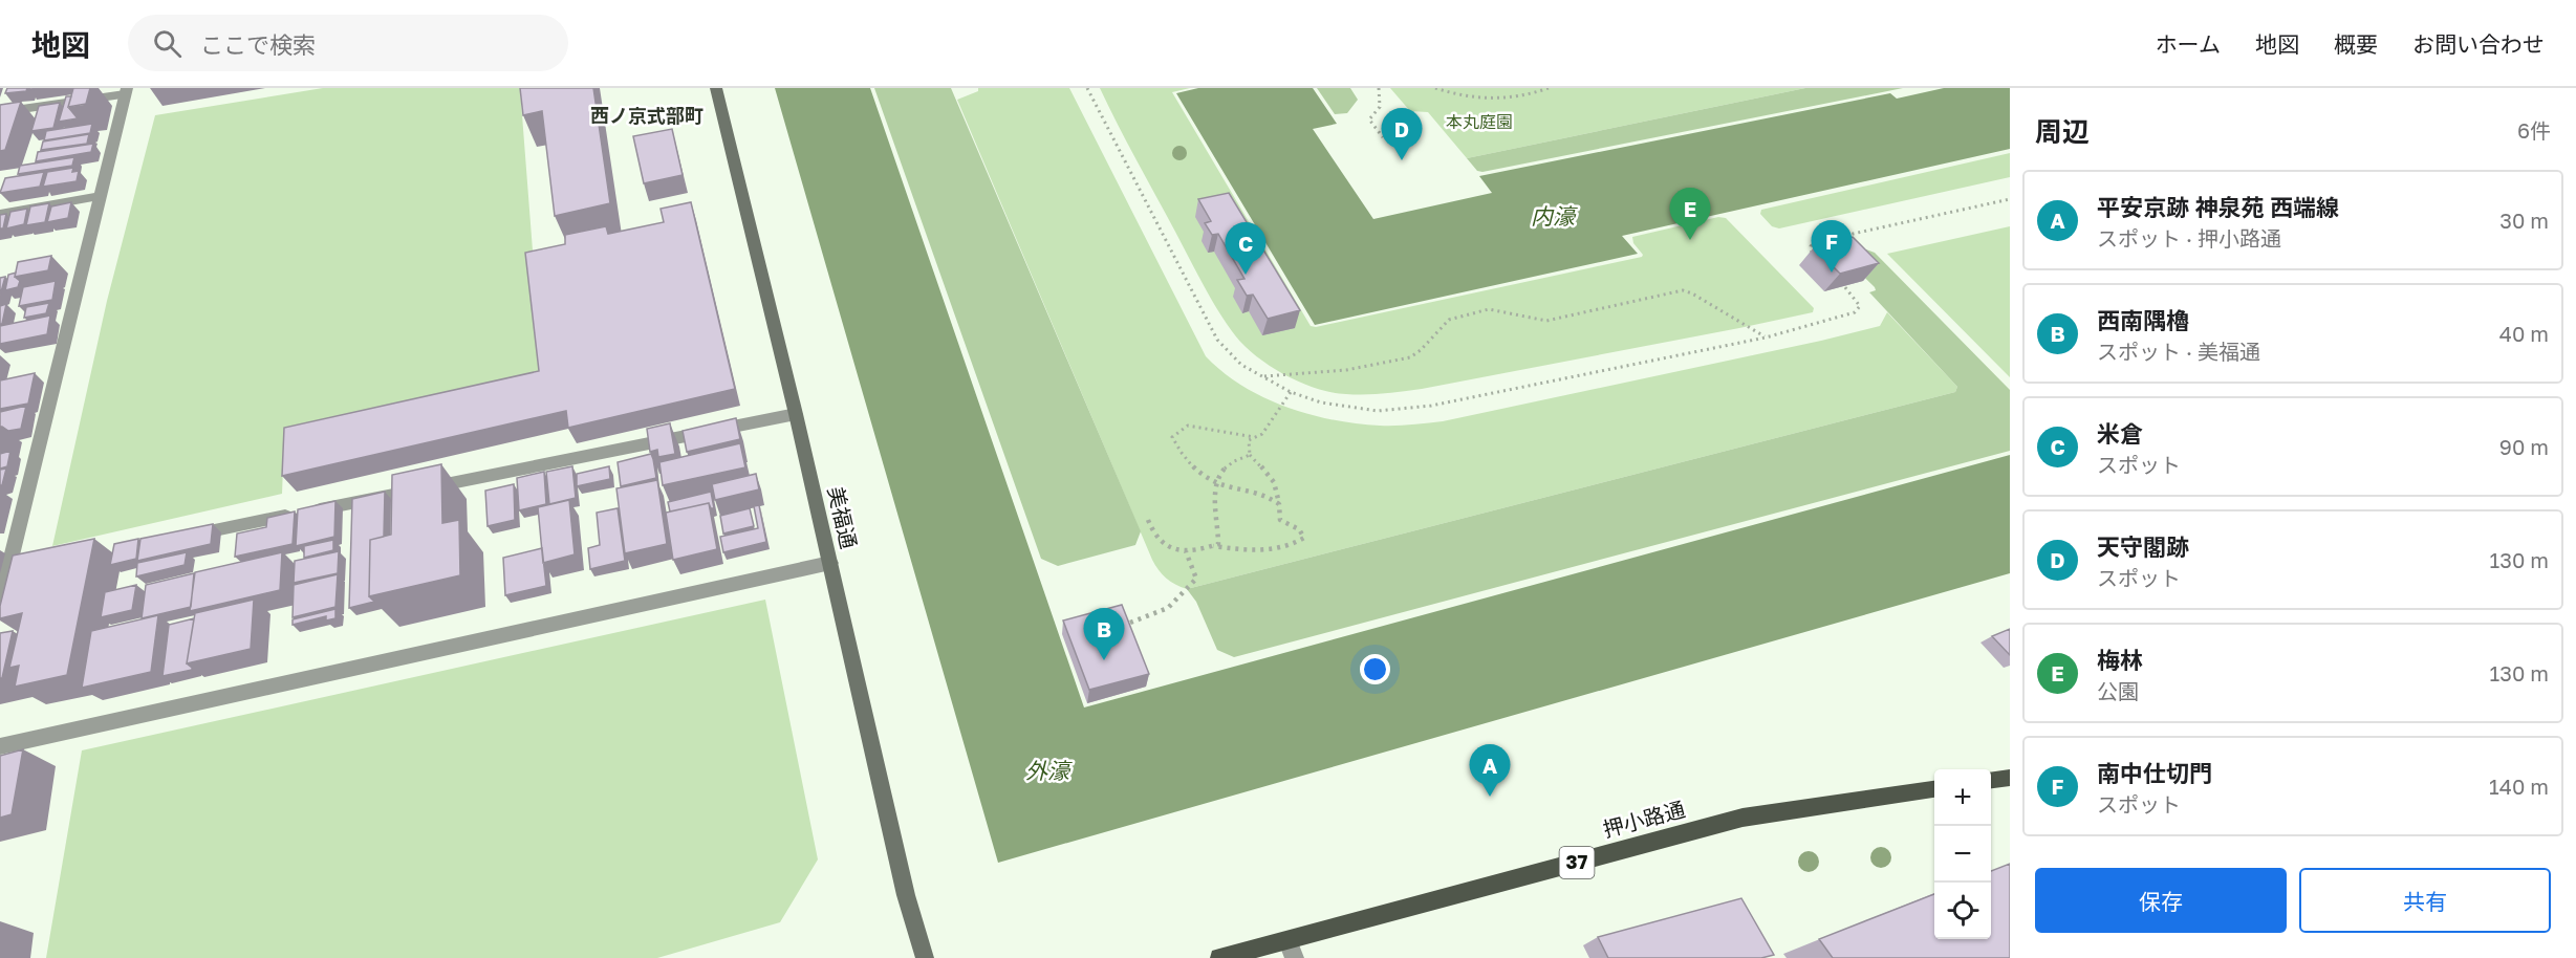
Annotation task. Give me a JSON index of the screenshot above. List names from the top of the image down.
{
  "streets": {
    "main road": ["押小路通", "37"],
    "street": ["美福通"]
  },
  "districts": ["西ノ京式部町"],
  "water": ["内濠", "外濠"],
  "parks": ["本丸庭園"],
  "page": {
    "header": "地図",
    "search": "ここで検索",
    "nav": [
      "ホーム",
      "地図",
      "概要",
      "お問い合わせ"
    ],
    "heading": ["周辺", "6件"],
    "pins": [
      "D",
      "E",
      "F",
      "C",
      "B",
      "A"
    ],
    "list": [
      {
        "mark": "A",
        "name": "平安京跡 神泉苑 西端線",
        "note": "スポット · 押小路通",
        "value": "30 m"
      },
      {
        "mark": "B",
        "name": "西南隅櫓",
        "note": "スポット · 美福通",
        "value": "40 m"
      },
      {
        "mark": "C",
        "name": "米倉",
        "note": "スポット",
        "value": "90 m"
      },
      {
        "mark": "D",
        "name": "天守閣跡",
        "note": "スポット",
        "value": "130 m"
      },
      {
        "mark": "E",
        "name": "梅林",
        "note": "公園",
        "value": "130 m"
      },
      {
        "mark": "F",
        "name": "南中仕切門",
        "note": "スポット",
        "value": "140 m"
      }
    ],
    "map_buttons": ["+", "−"],
    "buttons": ["保存", "共有"]
  }
}
